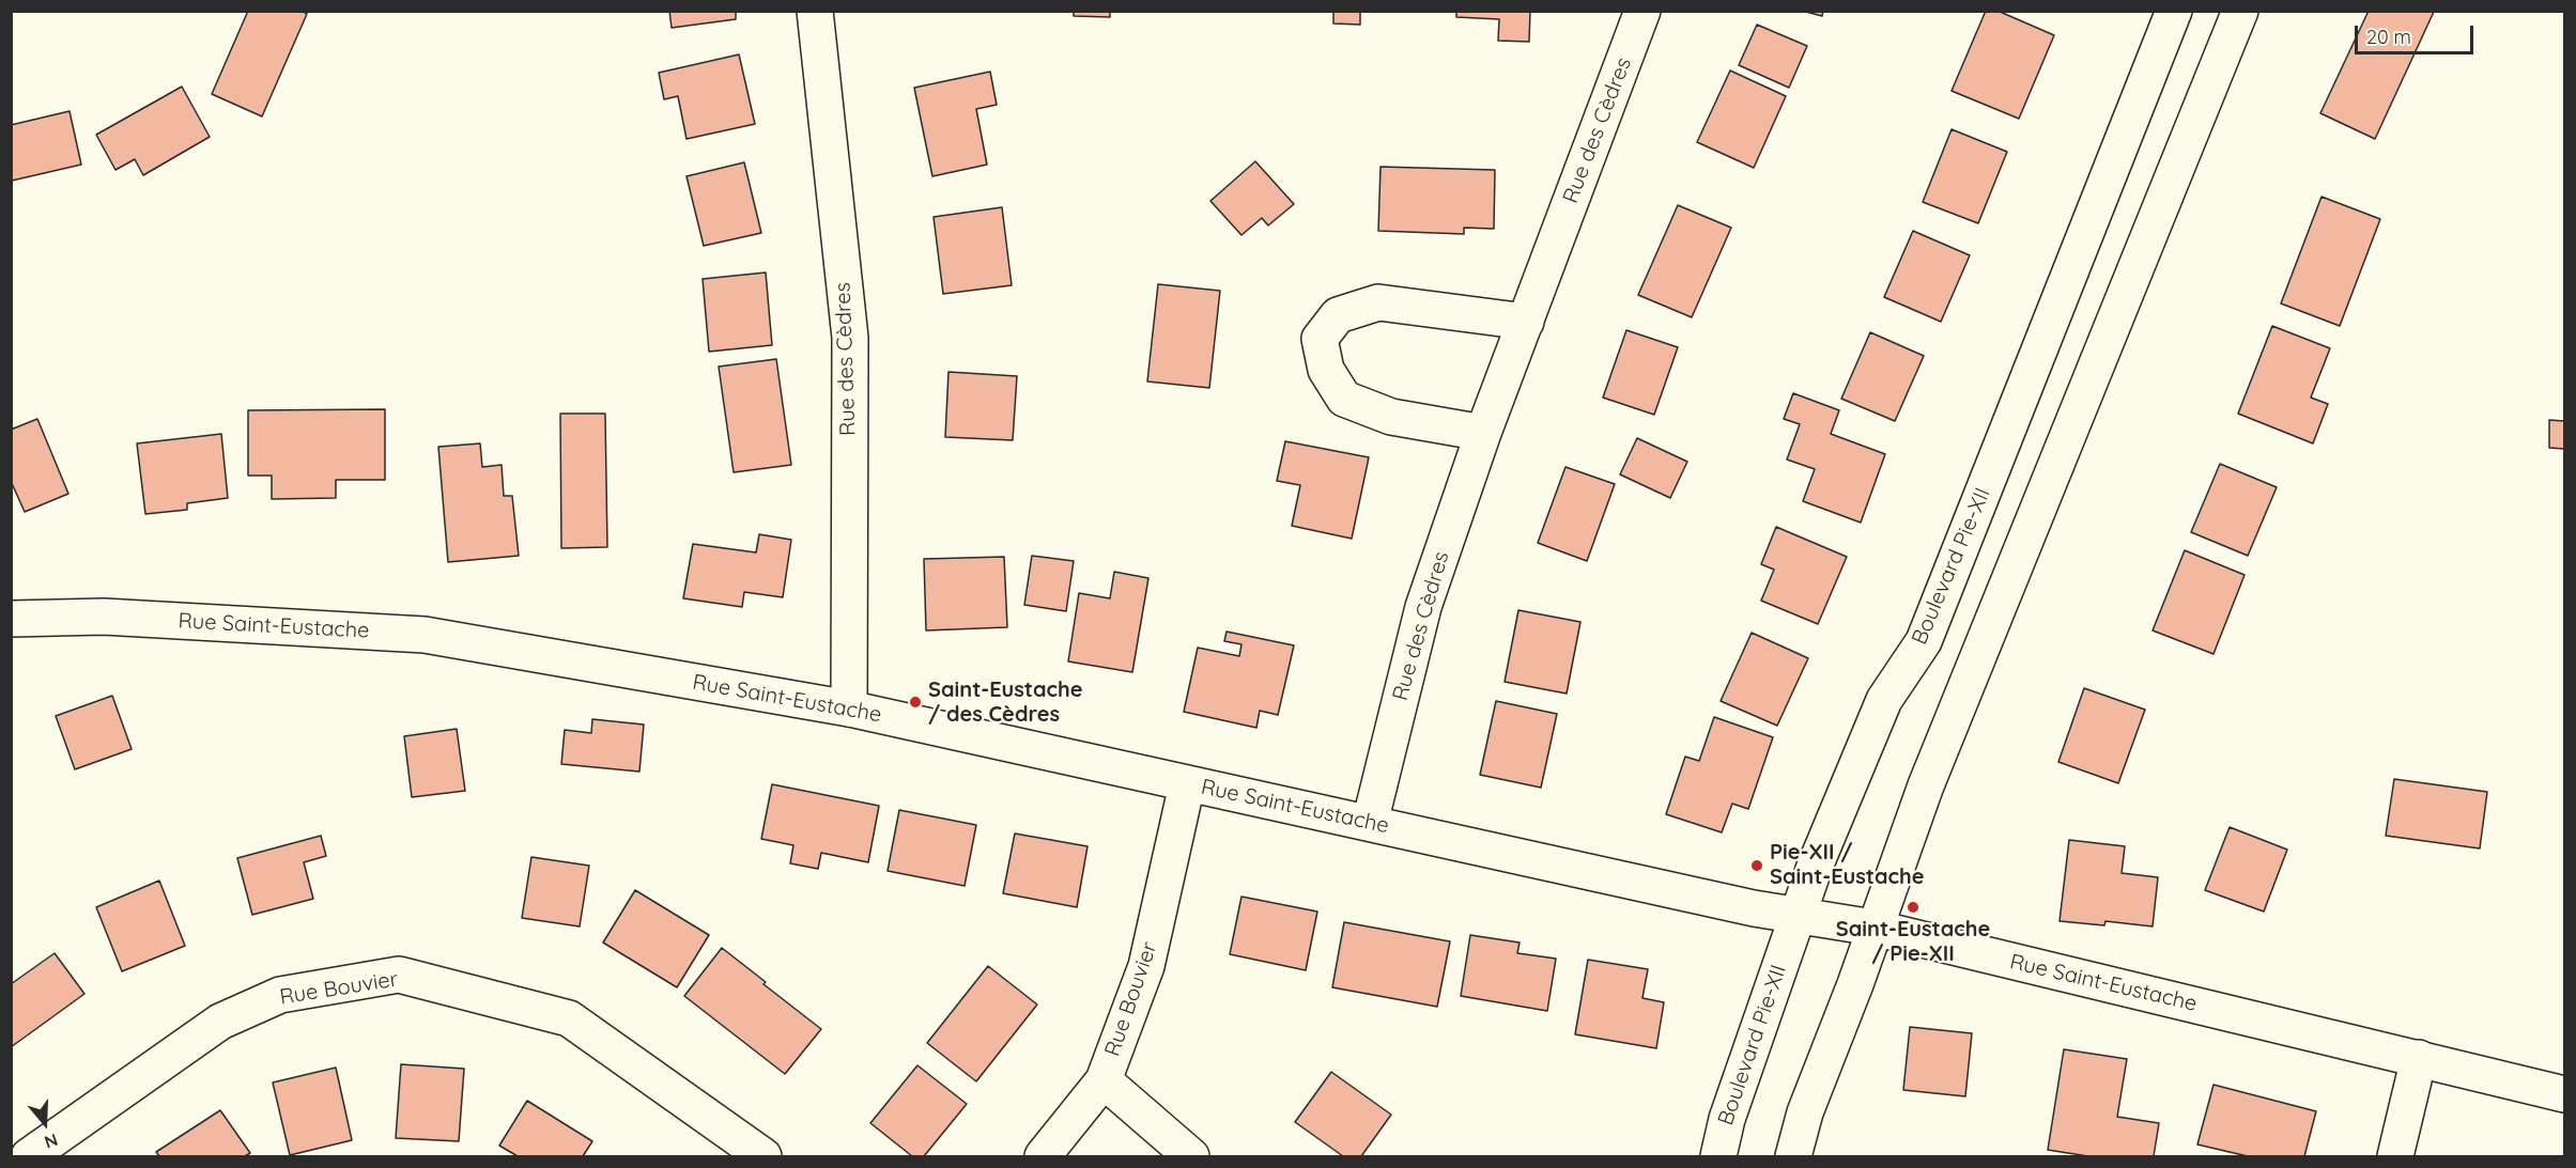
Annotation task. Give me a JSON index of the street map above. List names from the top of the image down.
{
  "streets": {
    "street": [
      "Rue des Cèdres",
      "Boulevard Pie-XII",
      "Rue Saint-Eustache",
      "Rue Bouvier"
    ]
  },
  "crossings": [
    ["Rue des Cèdres", "Rue Saint-Eustache"],
    ["Boulevard Pie-XII", "Rue Saint-Eustache"],
    ["Rue Saint-Eustache", "Rue Bouvier"]
  ],
  "places": ["Saint-Eustache / des Cèdres", "Pie-XII / Saint-Eustache", "Saint-Eustache / Pie-XII"],
  "scale_bar": "20 m",
  "north": "bottom"
}
